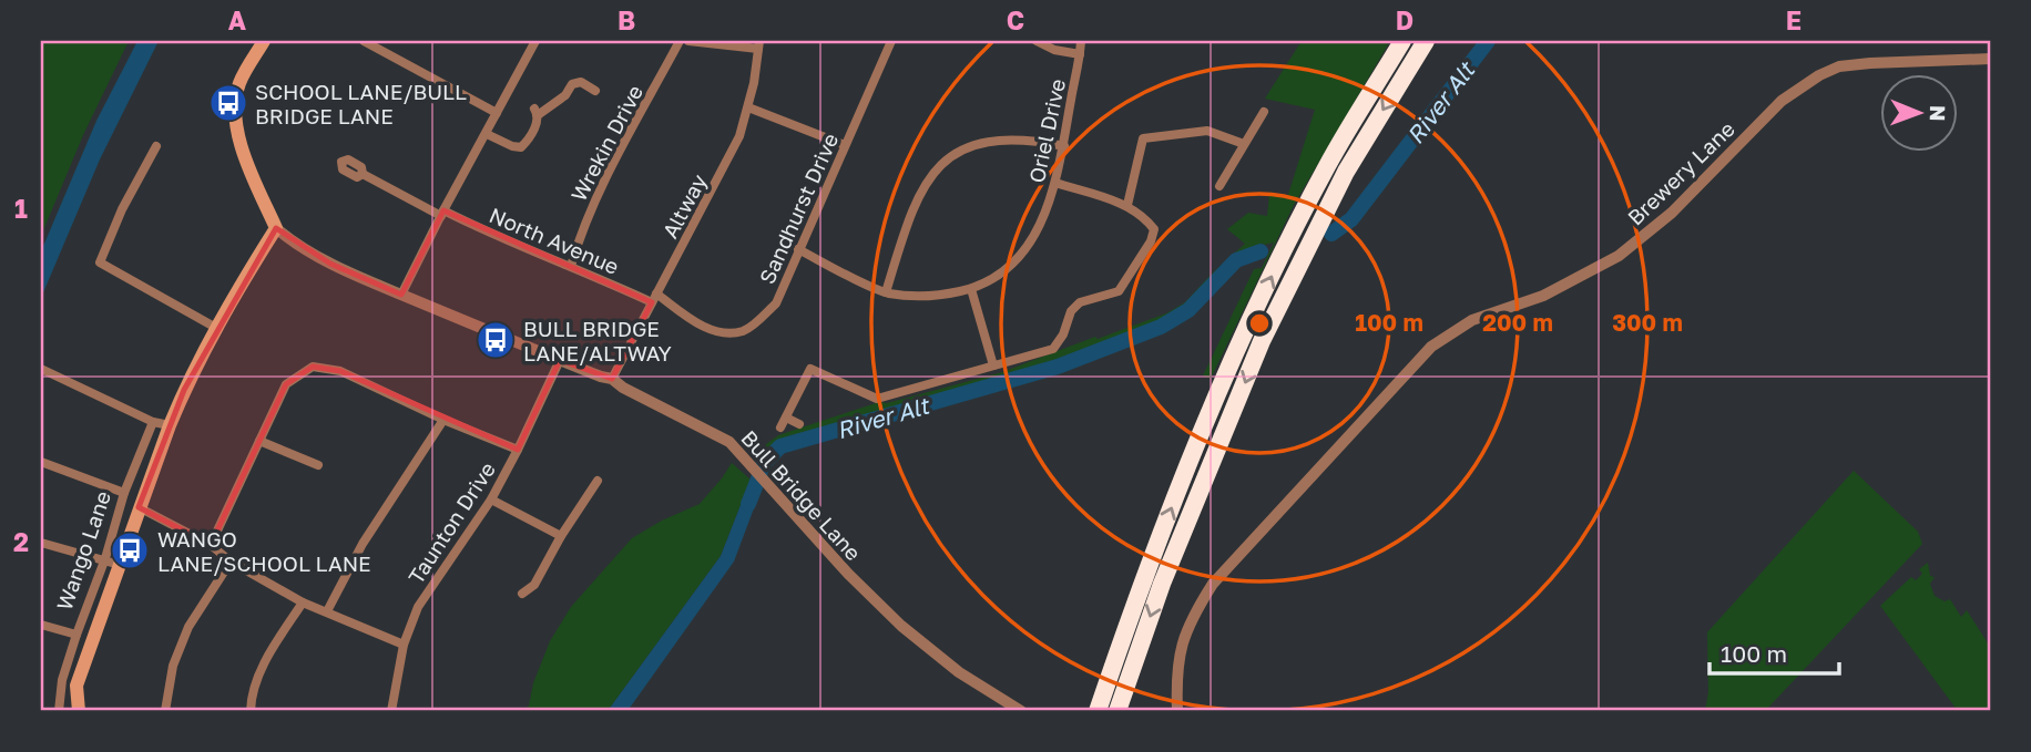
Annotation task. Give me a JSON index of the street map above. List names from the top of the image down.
{
  "streets": {
    "main road": ["Wango Lane"],
    "street": [
      "Oriel Drive",
      "Wrekin Drive",
      "Brewery Lane",
      "Altway",
      "Sandhurst Drive",
      "North Avenue",
      "Bull Bridge Lane",
      "Taunton Drive"
    ]
  },
  "crossings": [
    ["Oriel Drive", "Sandhurst Drive"],
    ["Wrekin Drive", "North Avenue"],
    ["Altway", "Sandhurst Drive"],
    ["Altway", "North Avenue"],
    ["Altway", "Bull Bridge Lane"],
    ["Sandhurst Drive", "North Avenue"],
    ["Bull Bridge Lane", "Taunton Drive"],
    ["Bull Bridge Lane", "Wango Lane"]
  ],
  "water": ["River Alt"],
  "places": {
    "bus stop": ["SCHOOL LANE/BULL BRIDGE LANE", "BULL BRIDGE LANE/ALTWAY", "WANGO LANE/SCHOOL LANE"]
  },
  "scale_bar": "100 m",
  "north": "right",
  "grid": {
    "columns": [
      "A",
      "B",
      "C",
      "D",
      "E"
    ],
    "rows": ["1", "2"]
  },
  "rings": ["100 m", "200 m", "300 m"]
}
